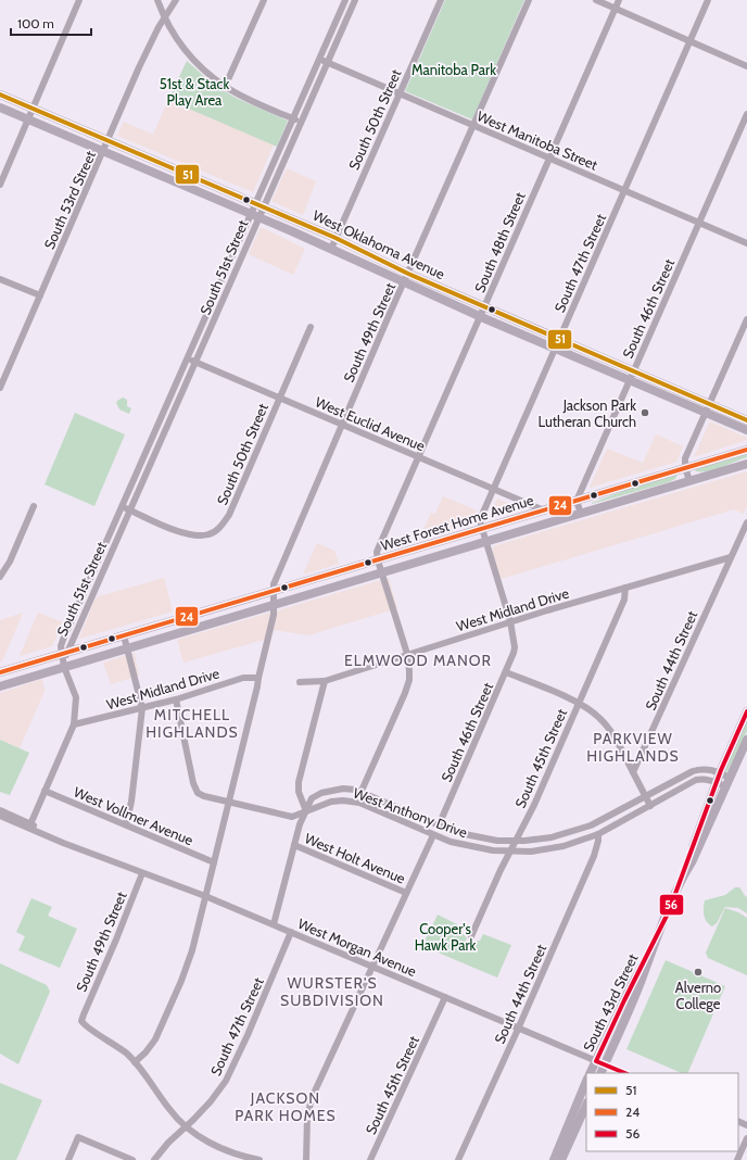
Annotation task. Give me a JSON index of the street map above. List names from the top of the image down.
{
  "streets": {
    "main road": ["West Oklahoma Avenue", "West Forest Home Avenue", "South 43rd Street"],
    "street": [
      "South 50th Street",
      "West Manitoba Street",
      "South 53rd Street",
      "South 48th Street",
      "South 47th Street",
      "South 51st Street",
      "South 46th Street",
      "South 49th Street",
      "West Euclid Avenue",
      "West Midland Drive",
      "South 44th Street",
      "South 45th Street",
      "West Anthony Drive",
      "West Vollmer Avenue",
      "West Holt Avenue",
      "West Morgan Avenue"
    ]
  },
  "crossings": [
    ["South 50th Street", "West Manitoba Street"],
    ["South 50th Street", "West Oklahoma Avenue"],
    ["South 50th Street", "South 51st Street"],
    ["South 50th Street", "West Euclid Avenue"],
    ["West Manitoba Street", "South 48th Street"],
    ["West Manitoba Street", "South 47th Street"],
    ["West Manitoba Street", "South 51st Street"],
    ["West Manitoba Street", "South 46th Street"],
    ["West Manitoba Street", "South 49th Street"],
    ["South 53rd Street", "West Oklahoma Avenue"],
    ["South 48th Street", "West Oklahoma Avenue"],
    ["South 48th Street", "West Euclid Avenue"],
    ["South 48th Street", "West Forest Home Avenue"],
    ["West Oklahoma Avenue", "South 47th Street"],
    ["West Oklahoma Avenue", "South 51st Street"],
    ["West Oklahoma Avenue", "South 46th Street"],
    ["West Oklahoma Avenue", "South 49th Street"],
    ["South 47th Street", "South 46th Street"],
    ["South 47th Street", "West Euclid Avenue"],
    ["South 47th Street", "West Forest Home Avenue"],
    ["South 47th Street", "West Morgan Avenue"],
    ["South 51st Street", "West Euclid Avenue"],
    ["South 51st Street", "West Forest Home Avenue"],
    ["South 46th Street", "West Forest Home Avenue"],
    ["South 46th Street", "West Midland Drive"],
    ["South 46th Street", "West Anthony Drive"],
    ["South 49th Street", "West Euclid Avenue"],
    ["South 49th Street", "West Forest Home Avenue"],
    ["South 49th Street", "West Midland Drive"],
    ["South 49th Street", "West Anthony Drive"],
    ["South 49th Street", "West Vollmer Avenue"],
    ["South 49th Street", "West Morgan Avenue"],
    ["West Euclid Avenue", "West Forest Home Avenue"],
    ["West Midland Drive", "South 44th Street"],
    ["West Midland Drive", "South 45th Street"],
    ["West Midland Drive", "West Anthony Drive"],
    ["South 44th Street", "West Anthony Drive"],
    ["South 44th Street", "West Morgan Avenue"],
    ["South 45th Street", "West Anthony Drive"],
    ["South 45th Street", "West Morgan Avenue"],
    ["West Anthony Drive", "South 43rd Street"],
    ["West Morgan Avenue", "South 43rd Street"]
  ],
  "districts": [
    "ELMWOOD MANOR",
    "MITCHELL HIGHLANDS",
    "PARKVIEW HIGHLANDS",
    "WURSTER'S SUBDIVISION",
    "JACKSON PARK HOMES"
  ],
  "parks": ["Manitoba Park", "51st & Stack Play Area", "Cooper's Hawk Park"],
  "places": ["Jackson Park Lutheran Church", "Alverno College"],
  "lines": ["transit line 51", "transit line 24", "transit line 56"],
  "legend": ["51", "24", "56"],
  "scale_bar": "100 m"
}
